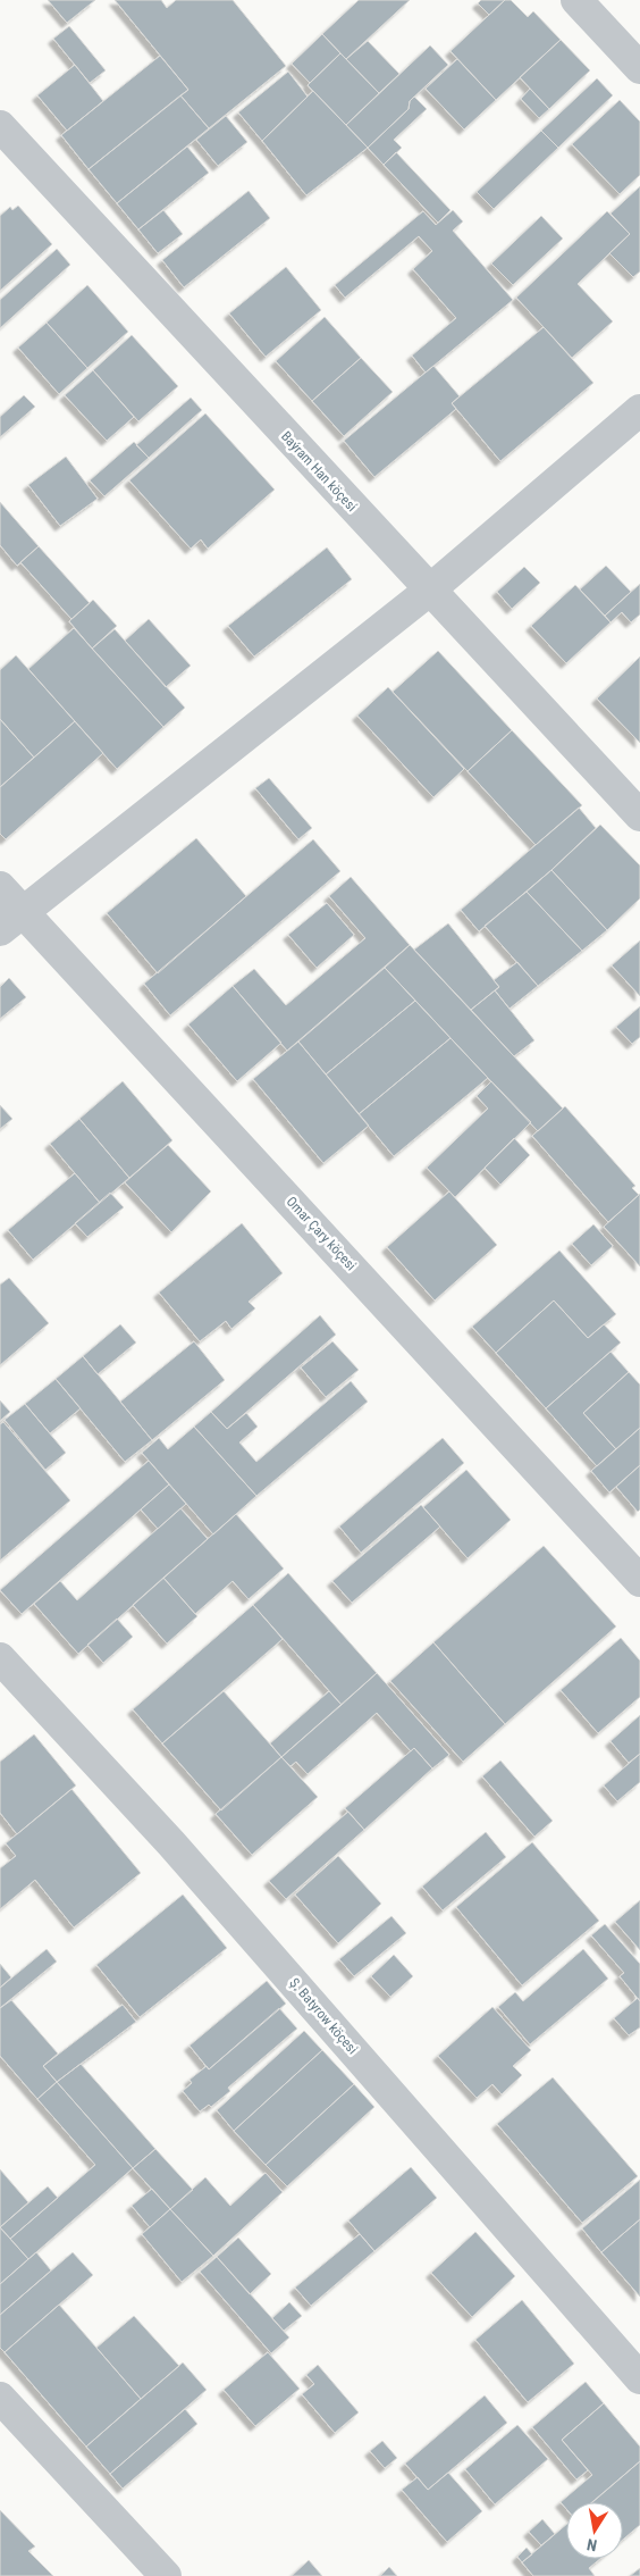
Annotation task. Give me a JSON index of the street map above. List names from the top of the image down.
{
  "streets": {
    "street": ["Baýram Han köçesi", "Omar Çary köçesi", "Ş. Batyrow köçesi"]
  },
  "north": "bottom"
}
